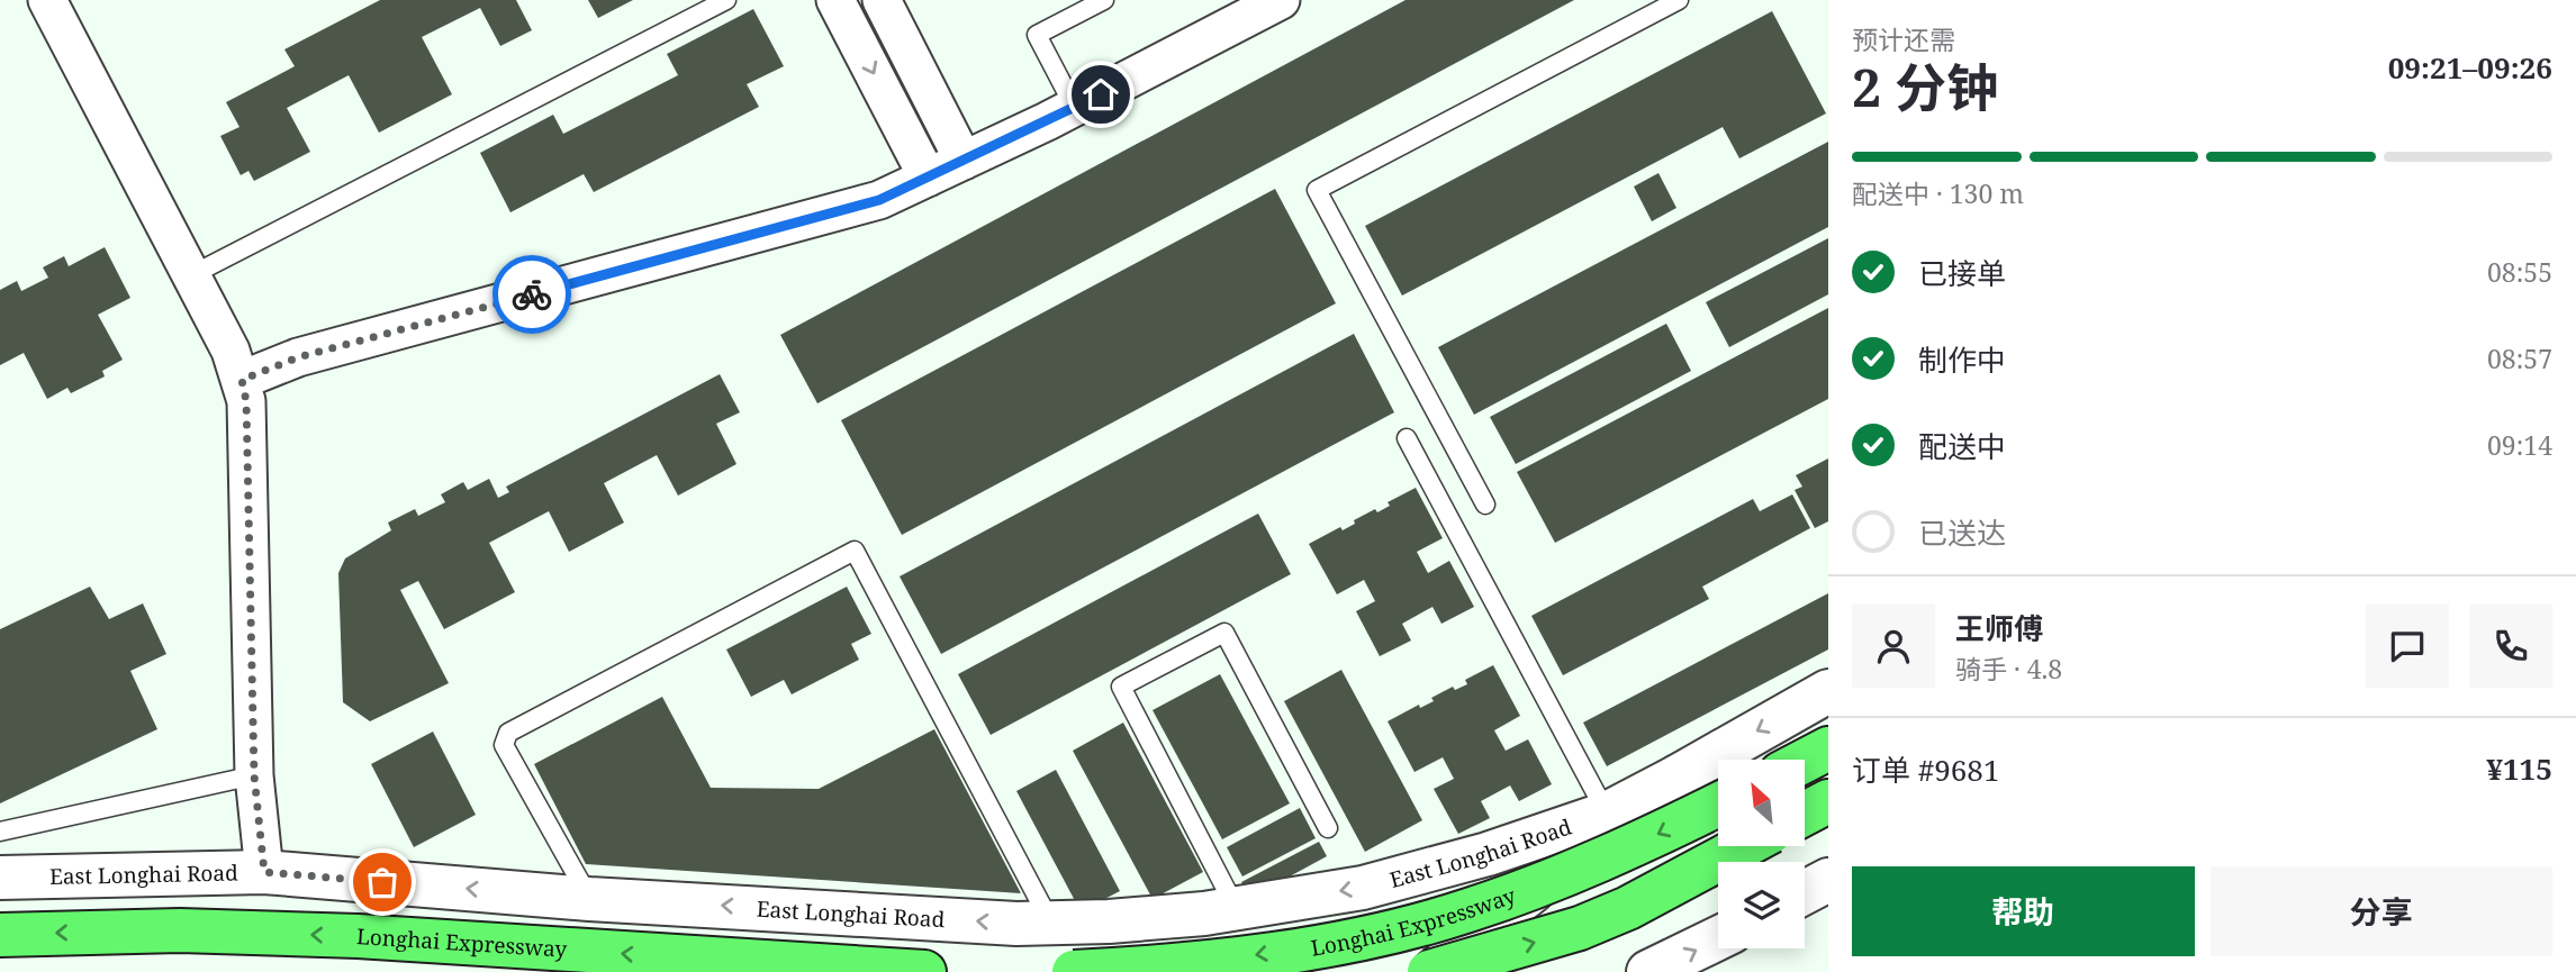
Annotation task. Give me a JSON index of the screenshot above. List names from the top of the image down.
{
  "streets": {
    "highway": ["Longhai Expressway"],
    "street": ["East Longhai Road"]
  },
  "one_way": ["East Longhai Road", "Longhai Expressway"],
  "north": "top left",
  "page": {
    "heading": ["2 分钟", "预计还需", "09:21–09:26"],
    "panel": [
      "王师傅",
      "骑手 · 4.8",
      "订单 #9681",
      "¥115"
    ],
    "bar": "配送中 · 130 m",
    "list": [
      ["已接单", "08:55"],
      ["制作中", "08:57"],
      ["配送中", "09:14"],
      "已送达"
    ],
    "buttons": ["帮助", "分享"]
  }
}
